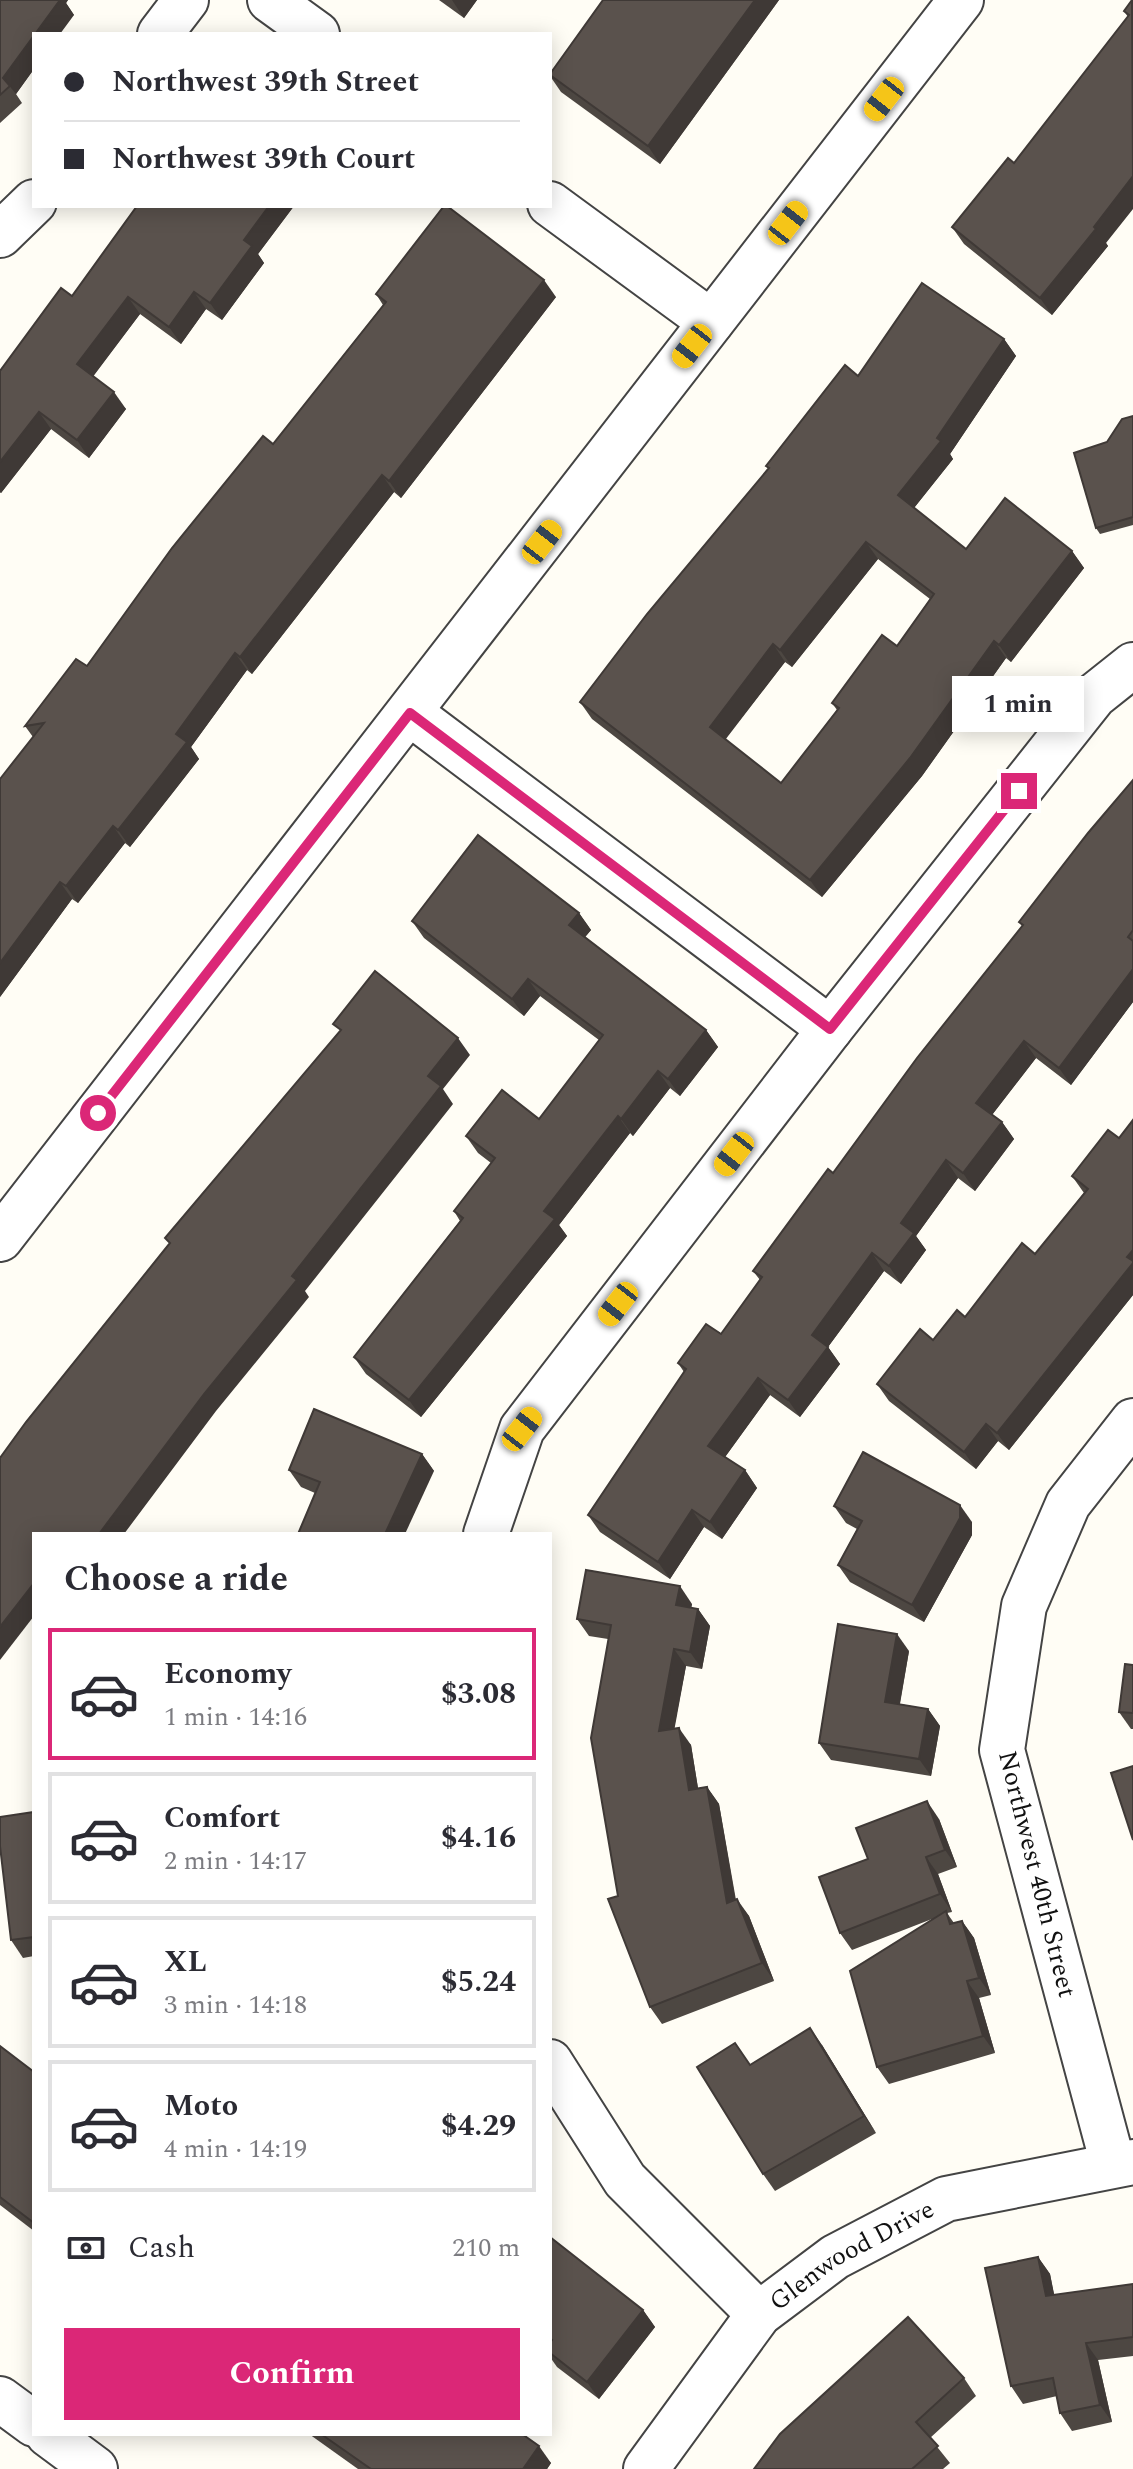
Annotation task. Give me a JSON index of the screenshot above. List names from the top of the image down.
{
  "streets": {
    "street": ["Northwest 40th Street", "Glenwood Drive"]
  },
  "crossings": [
    ["Northwest 40th Street", "Glenwood Drive"]
  ],
  "page": {
    "banner": ["Northwest 39th Street", "Northwest 39th Court"],
    "bubble": "1 min",
    "heading": "Choose a ride",
    "list": [
      {
        "name": "Economy",
        "note": "1 min · 14:16",
        "value": "$3.08"
      },
      {
        "name": "Comfort",
        "note": "2 min · 14:17",
        "value": "$4.16"
      },
      {
        "name": "XL",
        "note": "3 min · 14:18",
        "value": "$5.24"
      },
      {
        "name": "Moto",
        "note": "4 min · 14:19",
        "value": "$4.29"
      }
    ],
    "pay": ["Cash", "210 m"],
    "buttons": "Confirm"
  }
}
